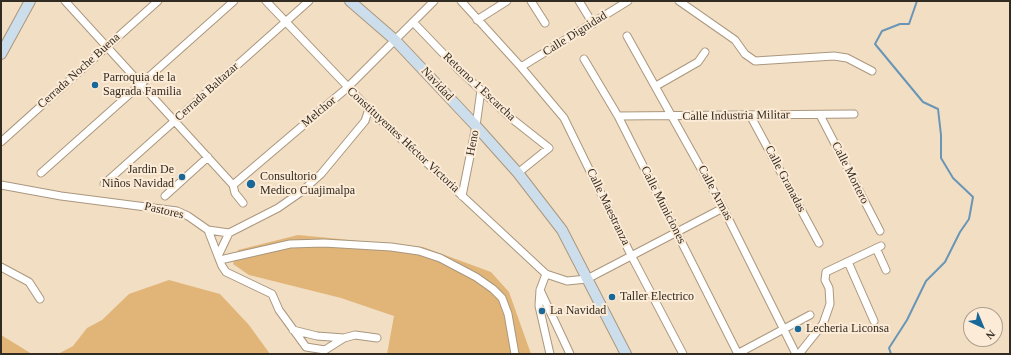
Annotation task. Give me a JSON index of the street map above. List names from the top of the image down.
{
  "streets": {
    "street": [
      "Calle Dignidad",
      "Cerrada Noche Buena",
      "Navidad",
      "Retorno 1 Escarcha",
      "Cerrada Baltazar",
      "Melchor",
      "Calle Industria Militar",
      "Constituyentes Héctor Victoria",
      "Heno",
      "Calle Mortero",
      "Calle Granadas",
      "Calle Armas",
      "Calle Municiones",
      "Calle Maestranza",
      "Pastores"
    ]
  },
  "crossings": [
    ["Calle Dignidad", "Calle Maestranza"],
    ["Navidad", "Retorno 1 Escarcha"],
    ["Navidad", "Melchor"],
    ["Navidad", "Heno"],
    ["Retorno 1 Escarcha", "Melchor"],
    ["Retorno 1 Escarcha", "Heno"],
    ["Cerrada Baltazar", "Constituyentes Héctor Victoria"],
    ["Melchor", "Constituyentes Héctor Victoria"],
    ["Calle Industria Militar", "Calle Mortero"],
    ["Calle Industria Militar", "Calle Granadas"],
    ["Calle Industria Militar", "Calle Armas"],
    ["Calle Industria Militar", "Calle Municiones"],
    ["Constituyentes Héctor Victoria", "Heno"]
  ],
  "places": [
    "Parroquia de la Sagrada Familia",
    "Jardin De Niños Navidad",
    "Consultorio Medico Cuajimalpa",
    "Taller Electrico",
    "La Navidad",
    "Lecheria Liconsa"
  ],
  "north": "bottom right"
}
